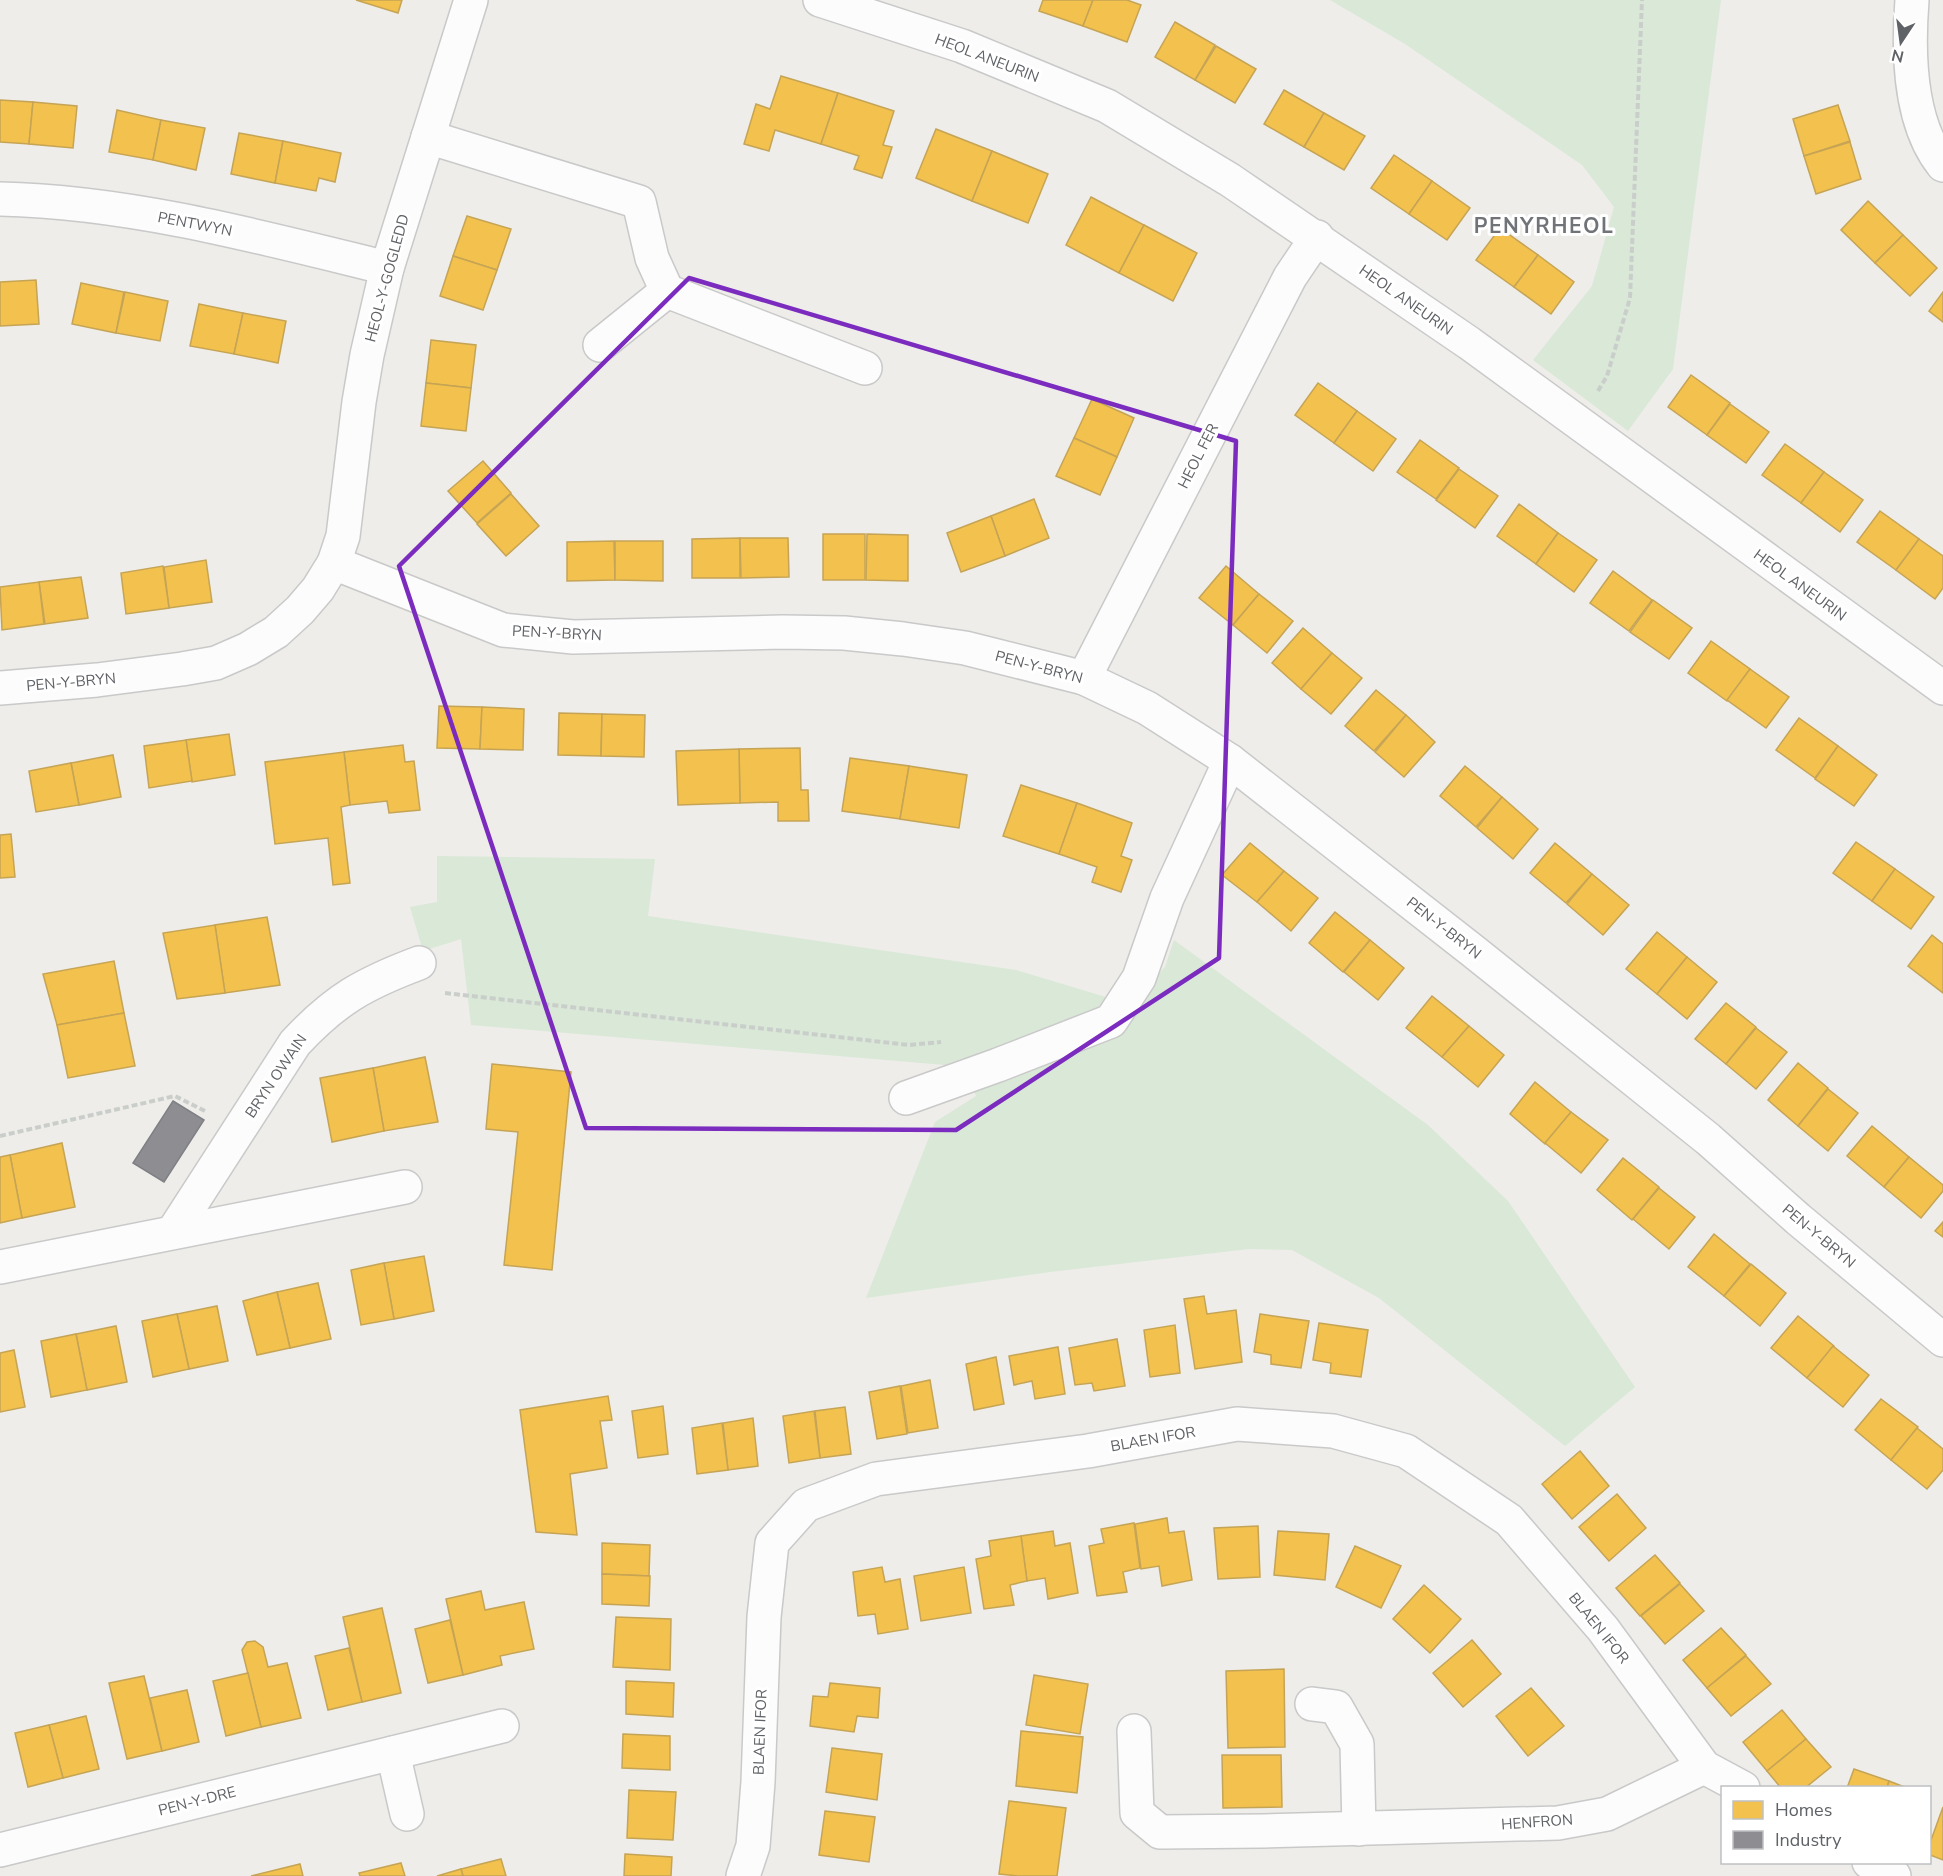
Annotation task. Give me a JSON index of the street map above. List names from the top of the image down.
{
  "streets": {
    "street": [
      "HEOL ANEURIN",
      "PENTWYN",
      "HEOL-Y-GOGLEDD",
      "HEOL FER",
      "PEN-Y-BRYN",
      "BRYN OWAIN",
      "BLAEN IFOR",
      "PEN-Y-DRE",
      "HENFRON"
    ]
  },
  "crossings": [
    ["HEOL ANEURIN", "HEOL FER"],
    ["PENTWYN", "HEOL-Y-GOGLEDD"],
    ["HEOL-Y-GOGLEDD", "PEN-Y-BRYN"],
    ["HEOL FER", "PEN-Y-BRYN"],
    ["BLAEN IFOR", "HENFRON"]
  ],
  "districts": ["PENYRHEOL"],
  "legend": ["Homes", "Industry"],
  "north": "bottom"
}
